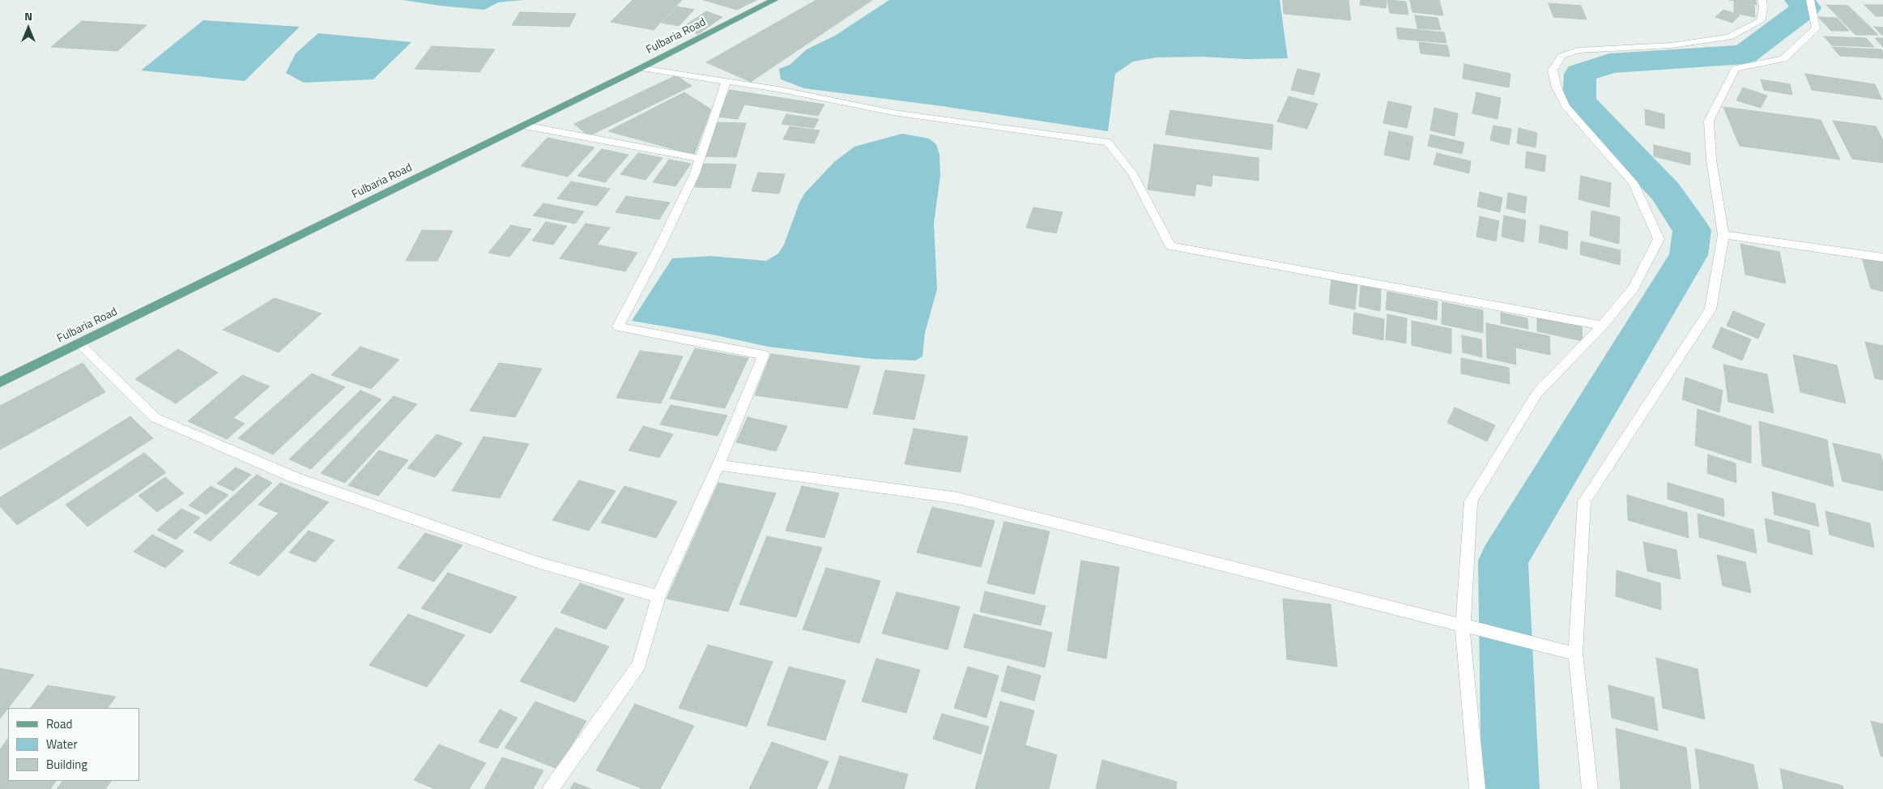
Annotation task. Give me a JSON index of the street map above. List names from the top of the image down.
{
  "streets": {
    "main road": ["Fulbaria Road"]
  },
  "legend": ["Road", "Water", "Building"],
  "north": "top"
}
